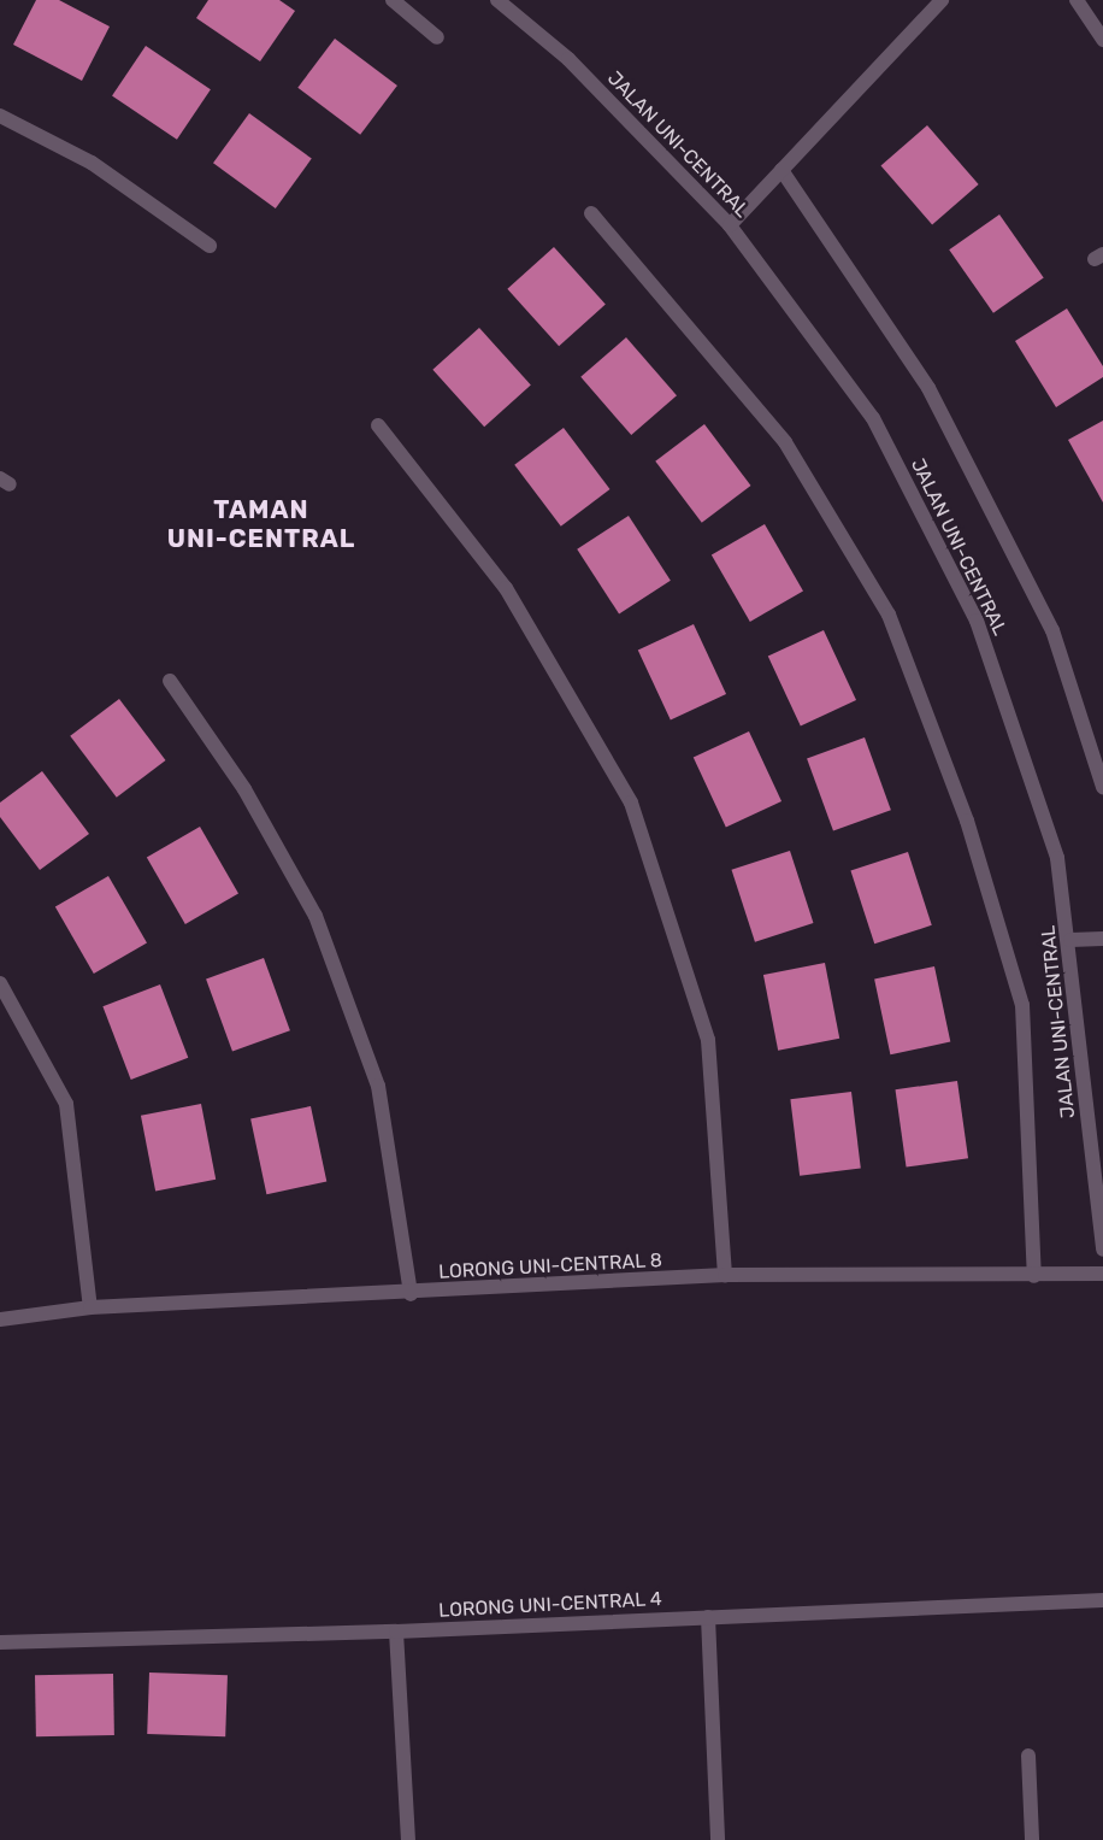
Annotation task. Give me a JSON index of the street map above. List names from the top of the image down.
{
  "streets": {
    "street": ["JALAN UNI-CENTRAL", "LORONG UNI-CENTRAL 8", "LORONG UNI-CENTRAL 4"]
  },
  "districts": ["TAMAN UNI-CENTRAL"]
}
